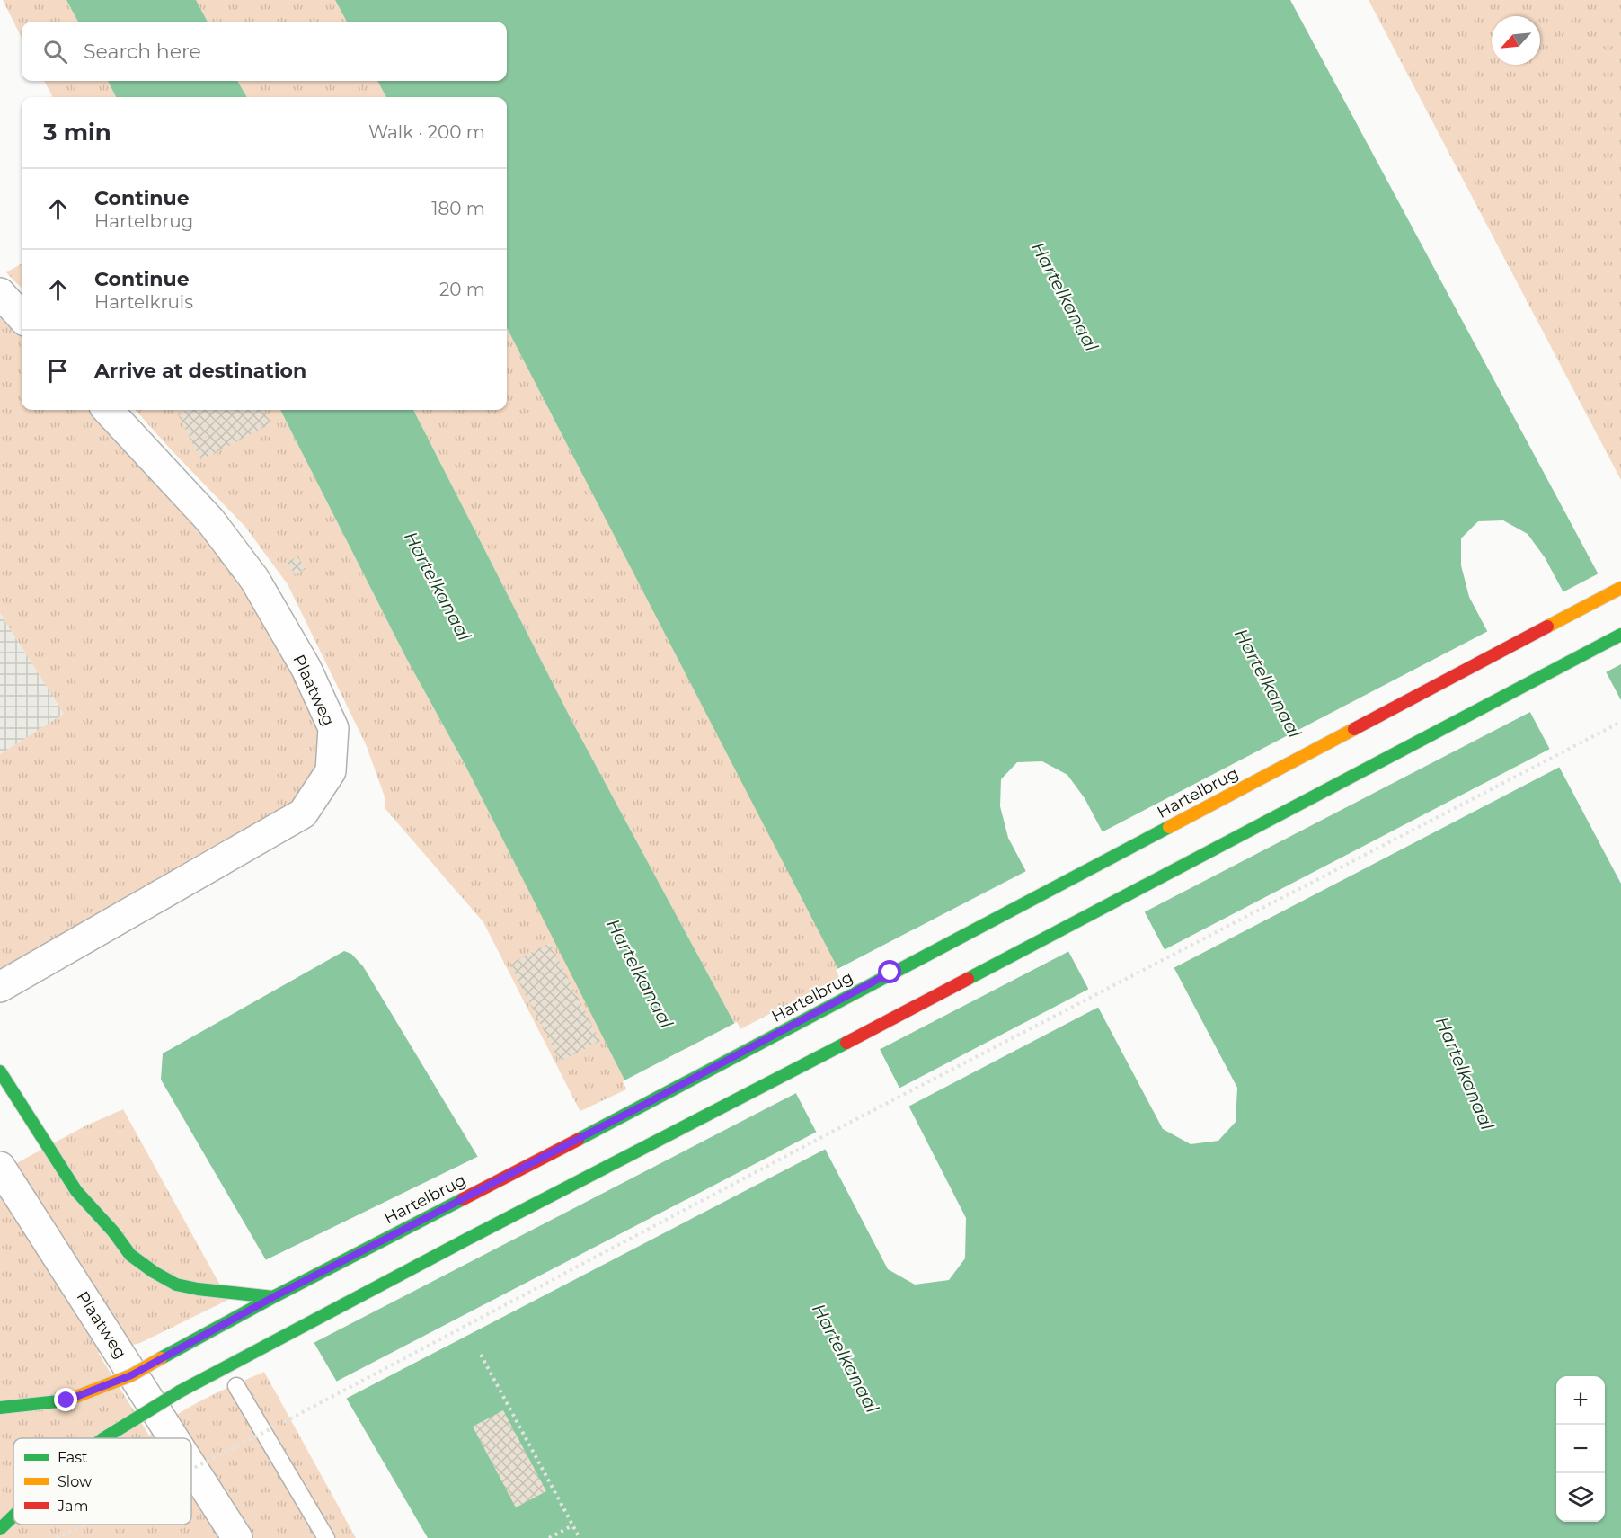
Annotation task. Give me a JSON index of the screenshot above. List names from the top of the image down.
{
  "streets": {
    "main road": ["Hartelbrug"],
    "street": ["Plaatweg"]
  },
  "water": ["Hartelkanaal"],
  "legend": ["Fast", "Slow", "Jam"],
  "north": "bottom left",
  "page": {
    "search": "Search here",
    "heading": ["3 min", "Walk · 200 m"],
    "list": [
      ["Continue", "Hartelbrug", "180 m"],
      ["Continue", "Hartelkruis", "20 m"],
      "Arrive at destination"
    ],
    "map_buttons": ["+", "−"]
  }
}
